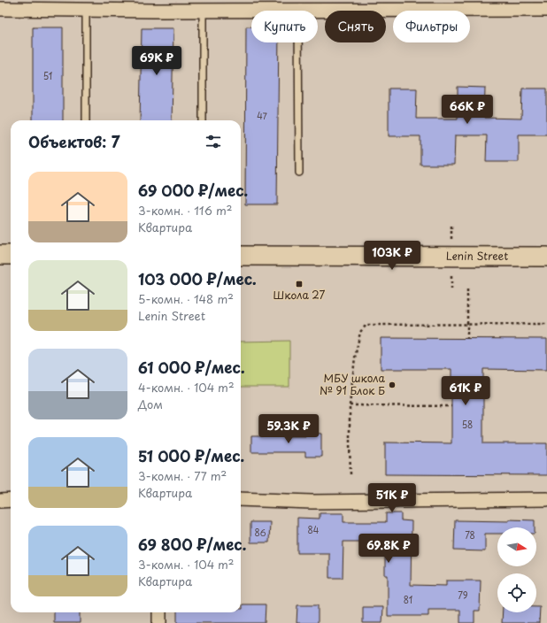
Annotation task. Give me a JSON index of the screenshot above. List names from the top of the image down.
{
  "streets": {
    "main road": ["Lenin Street"]
  },
  "places": {
    "transit": ["Школа 27"],
    "other": ["МБУ школа № 91 Блок Б"]
  },
  "house_numbers": [
    "51",
    "47",
    "58",
    "84",
    "86",
    "78",
    "79",
    "81"
  ],
  "north": "right",
  "page": {
    "chip": ["Купить", "Снять", "Фильтры"],
    "price": [
      "69K ₽",
      "66K ₽",
      "103K ₽",
      "61K ₽",
      "59.3K ₽",
      "51K ₽",
      "69.8K ₽"
    ],
    "heading": "Объектов: 7",
    "list": [
      {
        "name": "69 000 ₽/мес.",
        "note": "3-комн. · 116 m² · Квартира"
      },
      {
        "name": "103 000 ₽/мес.",
        "note": "5-комн. · 148 m² · Lenin Street"
      },
      {
        "name": "61 000 ₽/мес.",
        "note": "4-комн. · 104 m² · Дом"
      },
      {
        "name": "51 000 ₽/мес.",
        "note": "3-комн. · 77 m² · Квартира"
      },
      {
        "name": "69 800 ₽/мес.",
        "note": "3-комн. · 104 m² · Квартира"
      }
    ]
  }
}
